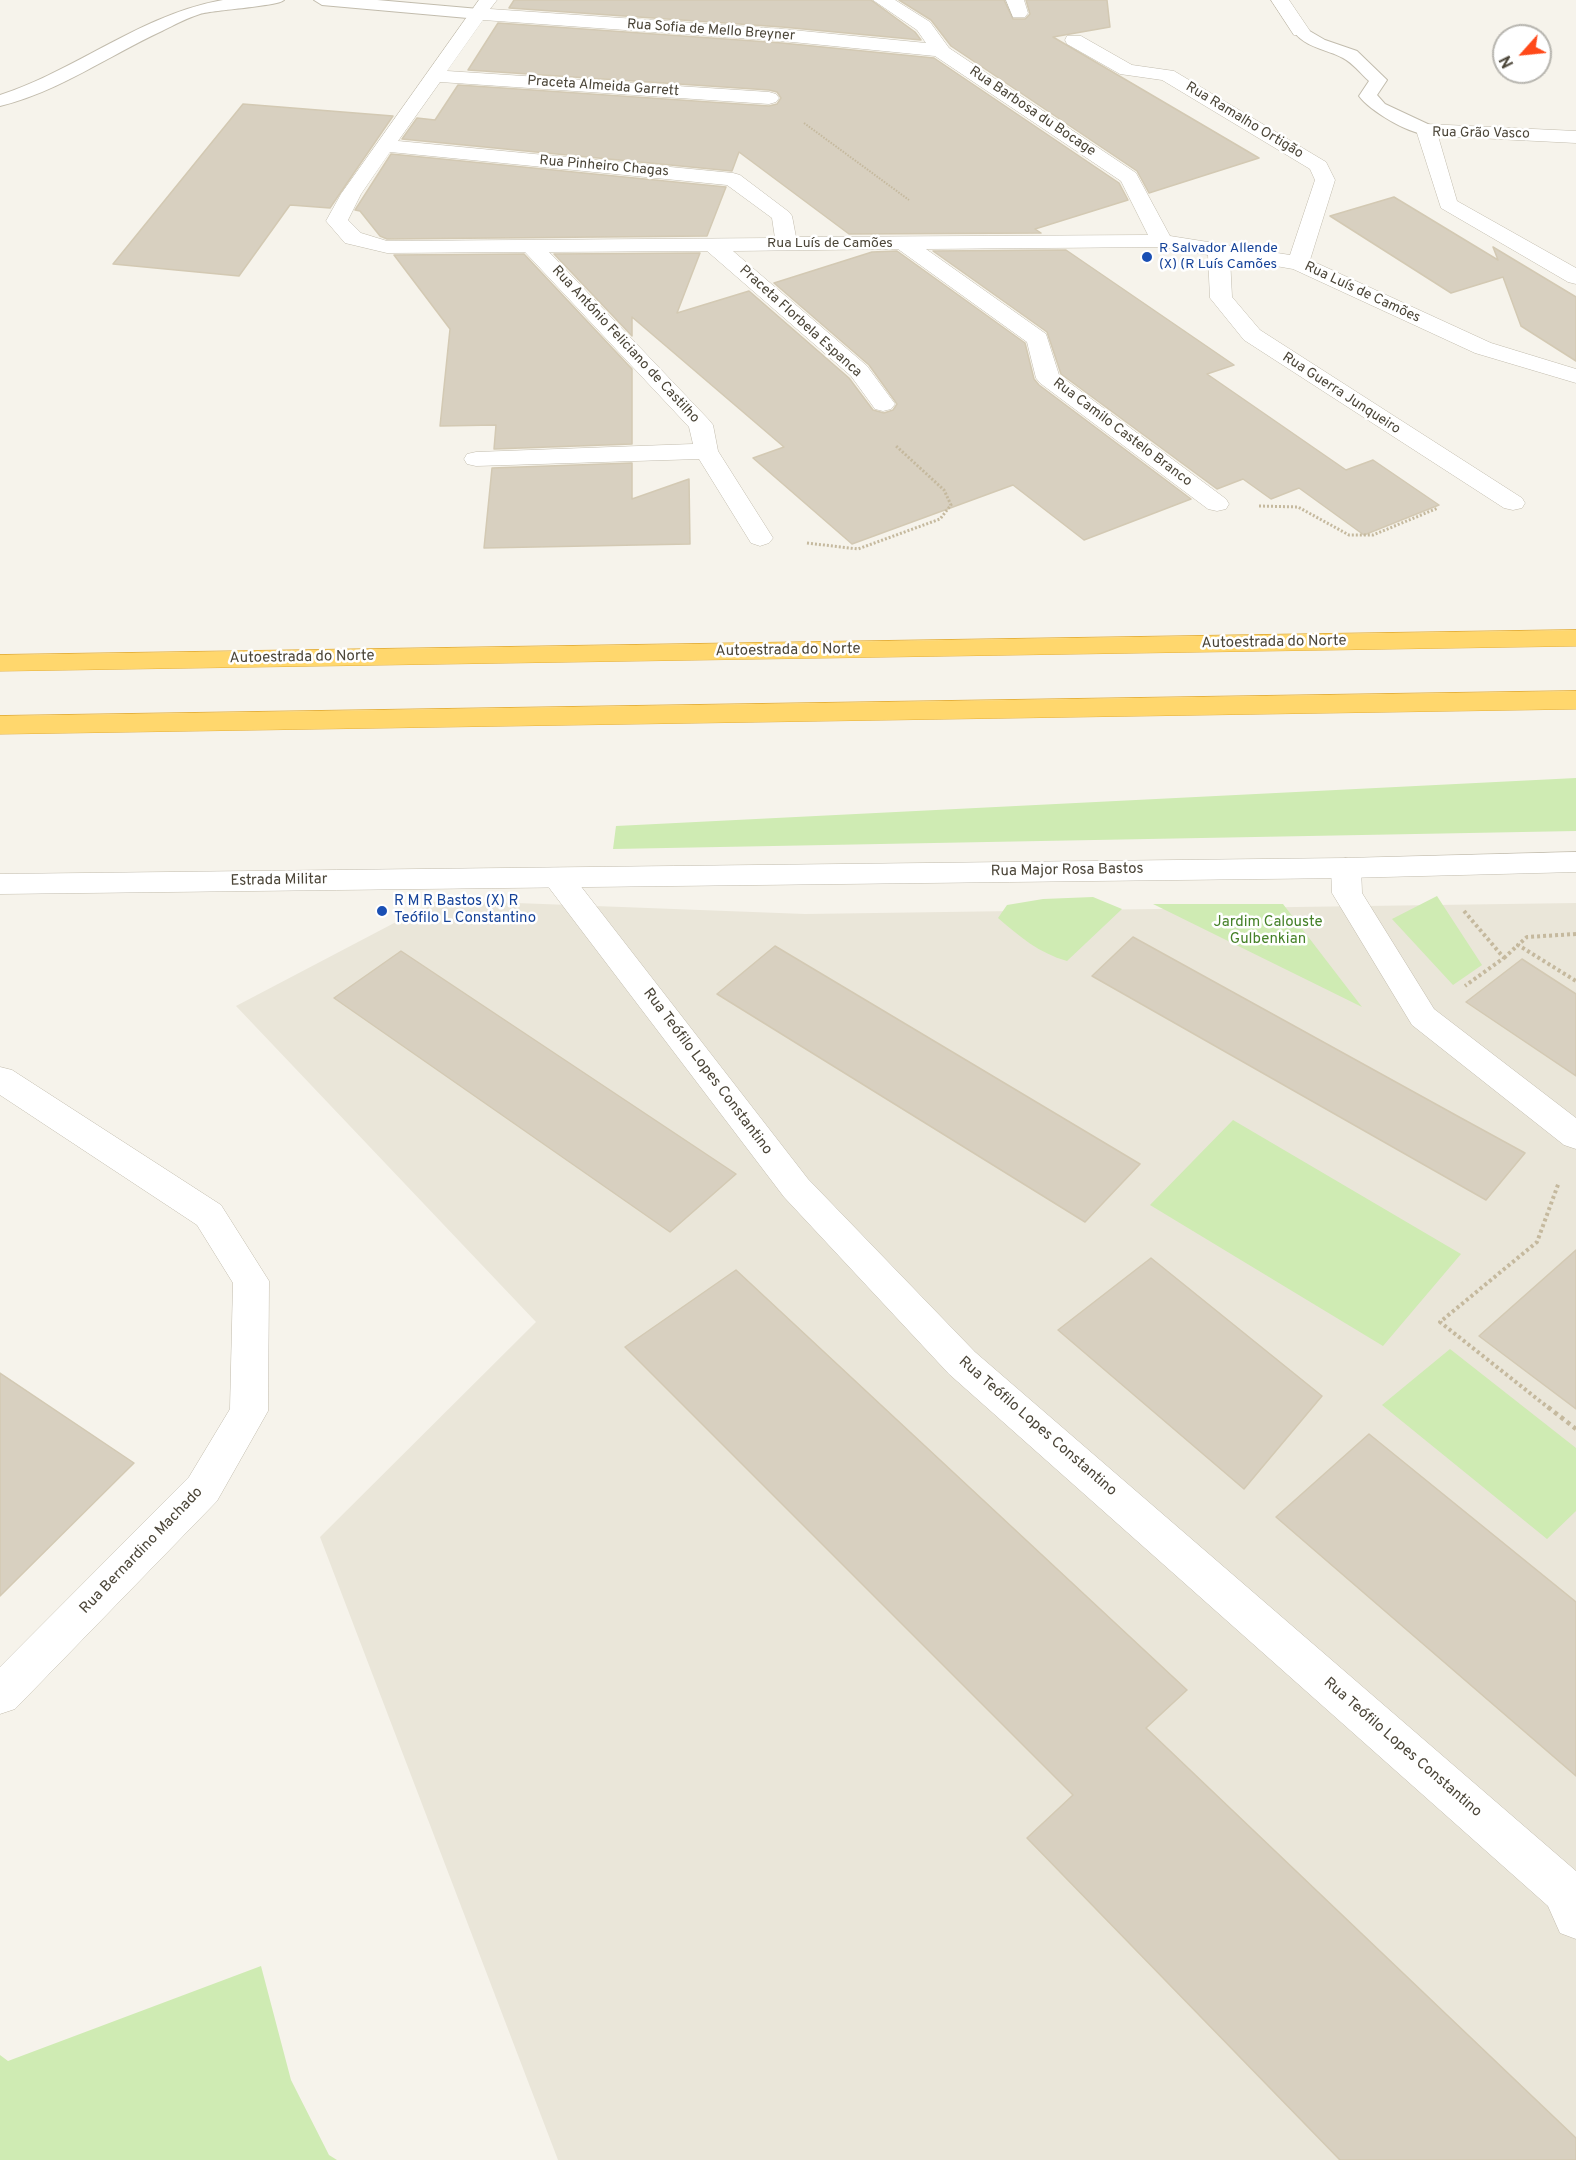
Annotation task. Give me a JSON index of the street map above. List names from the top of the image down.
{
  "streets": {
    "highway": ["Autoestrada do Norte"],
    "street": [
      "Rua Sofia de Mello Breyner",
      "Praceta Almeida Garrett",
      "Rua Barbosa du Bocage",
      "Rua Ramalho Ortigão",
      "Rua Grão Vasco",
      "Rua Pinheiro Chagas",
      "Rua Luís de Camões",
      "Praceta Florbela Espanca",
      "Rua António Feliciano de Castilho",
      "Rua Guerra Junqueiro",
      "Rua Camilo Castelo Branco",
      "Rua Major Rosa Bastos",
      "Estrada Militar",
      "Rua Teófilo Lopes Constantino",
      "Rua Bernardino Machado"
    ]
  },
  "crossings": [
    ["Rua Sofia de Mello Breyner", "Rua Barbosa du Bocage"],
    ["Rua Sofia de Mello Breyner", "Rua Luís de Camões"],
    ["Praceta Almeida Garrett", "Rua Luís de Camões"],
    ["Rua Barbosa du Bocage", "Rua Luís de Camões"],
    ["Rua Ramalho Ortigão", "Rua Luís de Camões"],
    ["Rua Pinheiro Chagas", "Rua Luís de Camões"],
    ["Rua Luís de Camões", "Praceta Florbela Espanca"],
    ["Rua Luís de Camões", "Rua António Feliciano de Castilho"],
    ["Rua Luís de Camões", "Rua Guerra Junqueiro"],
    ["Rua Luís de Camões", "Rua Camilo Castelo Branco"],
    ["Rua Major Rosa Bastos", "Estrada Militar"],
    ["Rua Major Rosa Bastos", "Rua Teófilo Lopes Constantino"],
    ["Estrada Militar", "Rua Teófilo Lopes Constantino"]
  ],
  "parks": ["Jardim Calouste Gulbenkian"],
  "places": ["R Salvador Allende (X) (R Luís Camões", "R M R Bastos (X) R Teófilo L Constantino"],
  "north": "bottom left"
}
